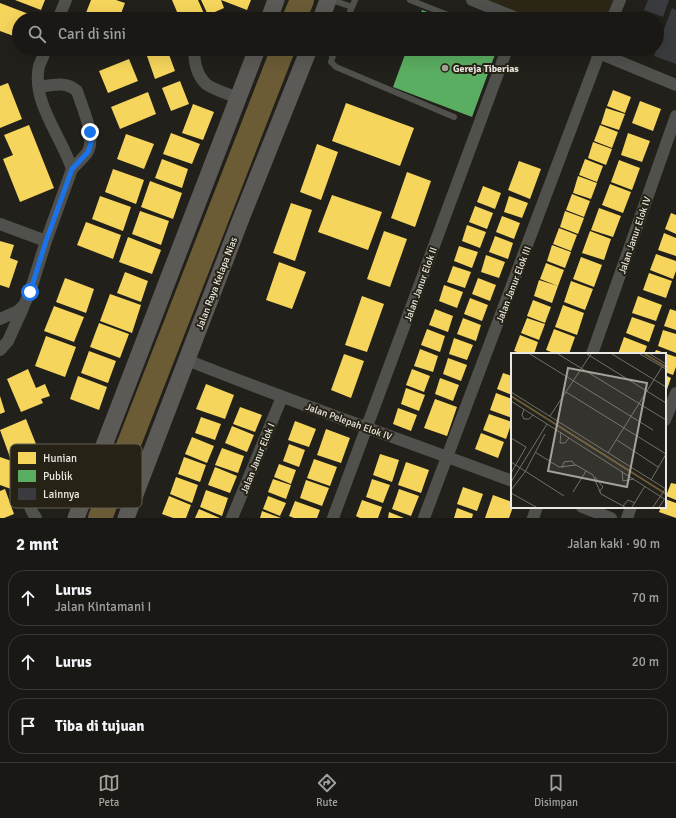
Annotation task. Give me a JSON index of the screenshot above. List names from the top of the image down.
{
  "streets": {
    "main road": ["Jalan Raya Kelapa Nias"],
    "street": [
      "Jalan Janur Elok IV",
      "Jalan Janur Elok II",
      "Jalan Janur Elok III",
      "Jalan Pelepah Elok IV",
      "Jalan Janur Elok I"
    ]
  },
  "crossings": [
    ["Jalan Raya Kelapa Nias", "Jalan Pelepah Elok IV"],
    ["Jalan Janur Elok II", "Jalan Pelepah Elok IV"],
    ["Jalan Janur Elok III", "Jalan Pelepah Elok IV"],
    ["Jalan Pelepah Elok IV", "Jalan Janur Elok I"]
  ],
  "places": ["Gereja Tiberias"],
  "legend": ["Hunian", "Publik", "Lainnya"],
  "page": {
    "search": "Cari di sini",
    "heading": ["2 mnt", "Jalan kaki · 90 m"],
    "list": [
      ["Lurus", "Jalan Kintamani I", "70 m"],
      ["Lurus", "20 m"],
      "Tiba di tujuan"
    ],
    "nav": ["Peta", "Rute", "Disimpan"]
  }
}
